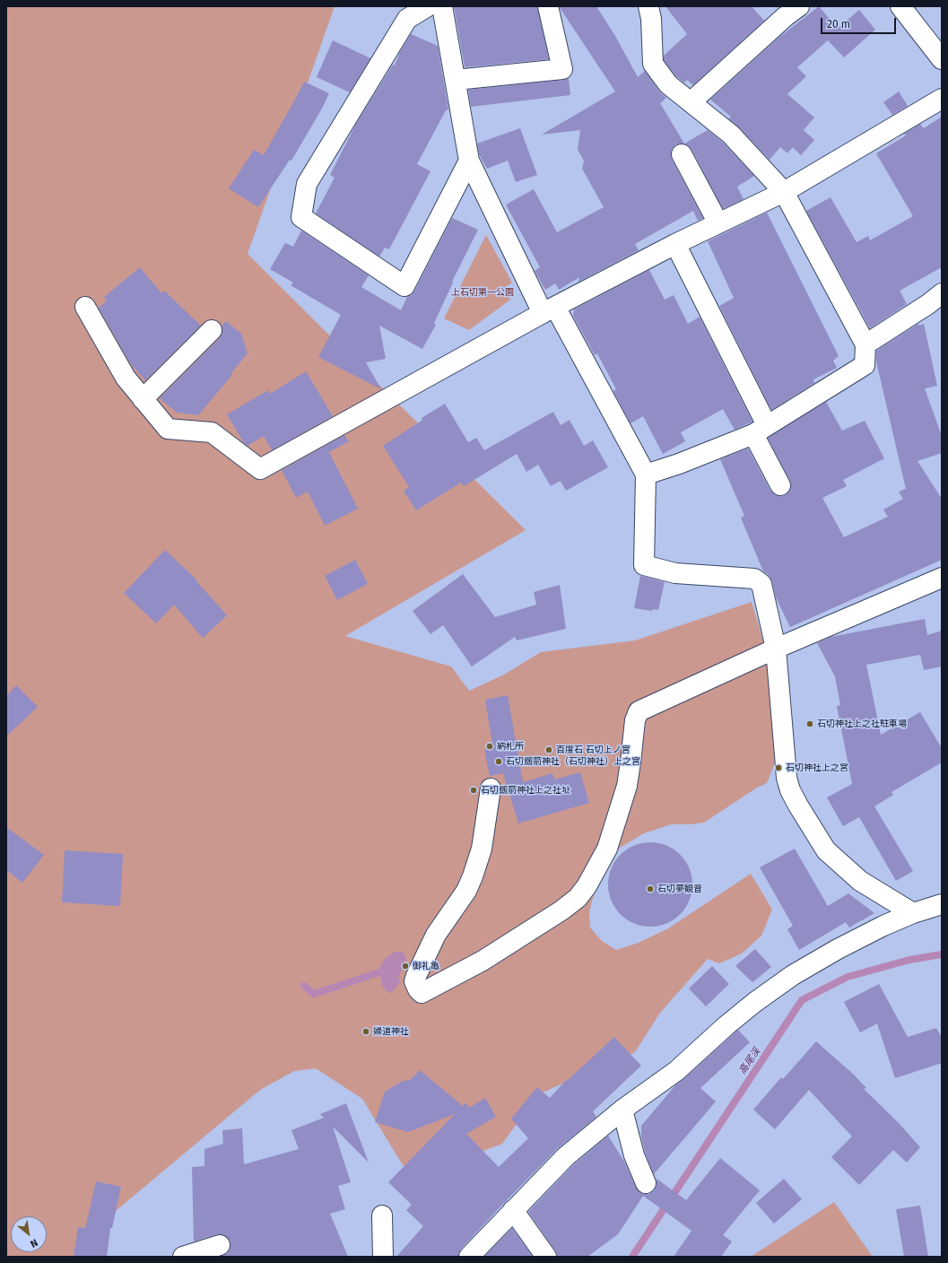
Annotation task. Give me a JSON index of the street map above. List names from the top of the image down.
{
  "water": ["高尾渓"],
  "parks": ["上石切第一公園"],
  "places": [
    "石切神社上之社駐車場",
    "納札所",
    "百度石 石切上ノ宮",
    "石切劔箭神社（石切神社）上之宮",
    "石切神社上之宮",
    "石切劔箭神社上之社址",
    "石切夢観音",
    "御礼亀",
    "婦道神社"
  ],
  "scale_bar": "20 m",
  "north": "bottom right"
}
